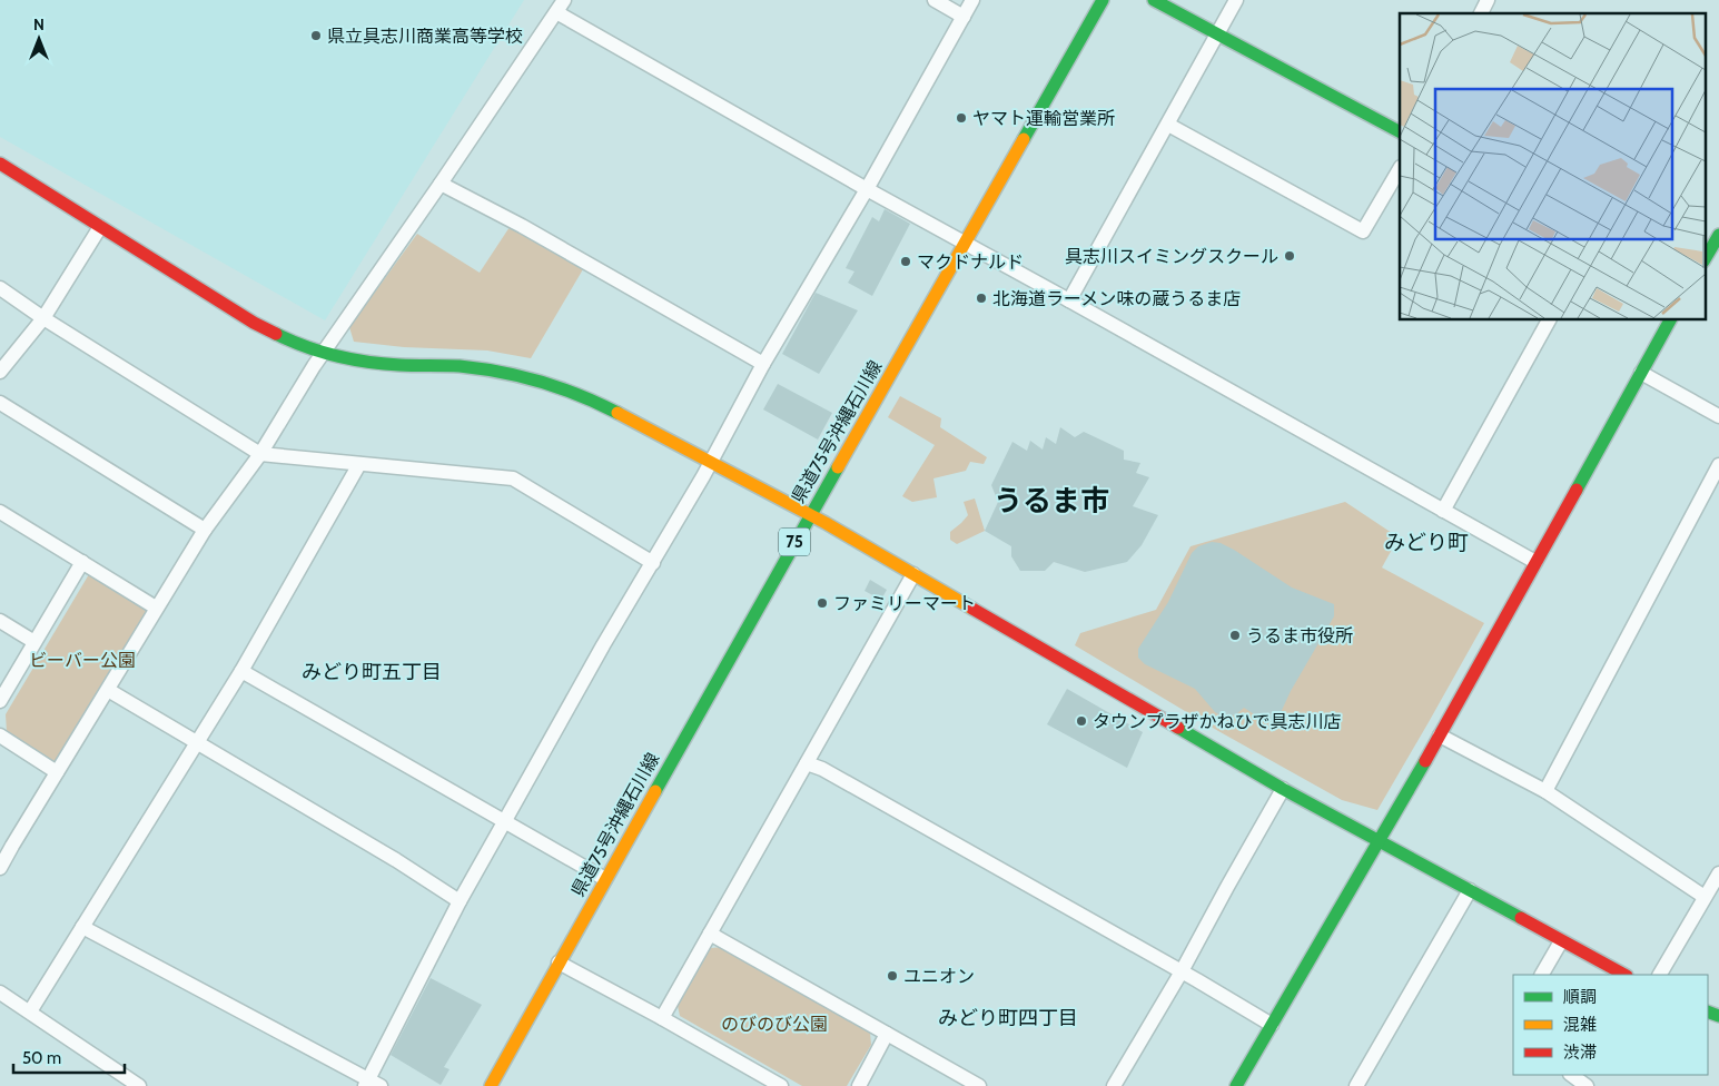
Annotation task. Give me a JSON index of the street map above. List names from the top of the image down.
{
  "streets": {
    "street": ["県道75号沖縄石川線", "75"]
  },
  "districts": [
    "うるま市",
    "みどり町",
    "みどり町五丁目",
    "みどり町四丁目"
  ],
  "parks": ["ビーバー公園", "のびのび公園"],
  "places": [
    "県立具志川商業高等学校",
    "ヤマト運輸営業所",
    "具志川スイミングスクール",
    "マクドナルド",
    "北海道ラーメン味の蔵うるま店",
    "ファミリーマート",
    "うるま市役所",
    "タウンプラザかねひで具志川店",
    "ユニオン"
  ],
  "legend": ["順調", "混雑", "渋滞"],
  "scale_bar": "50 m",
  "north": "top"
}
